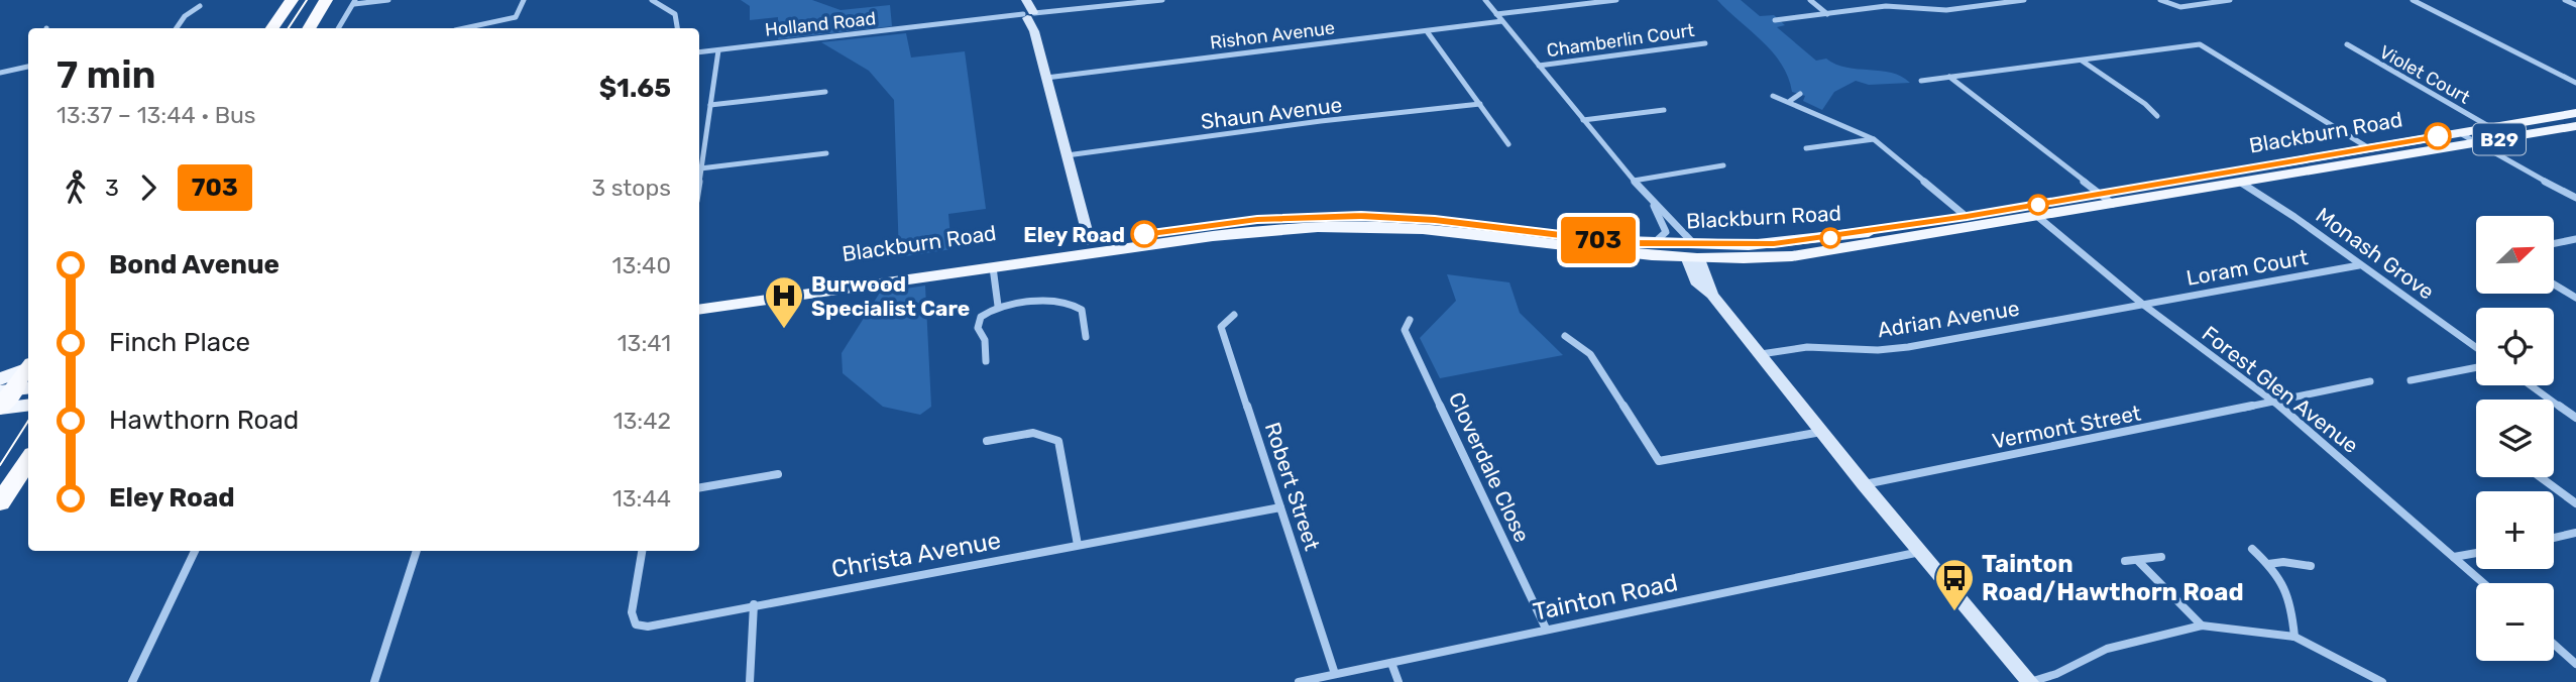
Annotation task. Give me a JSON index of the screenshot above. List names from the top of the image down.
{
  "streets": {
    "main road": ["Blackburn Road", "B29"],
    "street": [
      "Holland Road",
      "Rishon Avenue",
      "Chamberlin Court",
      "Violet Court",
      "Shaun Avenue",
      "Monash Grove",
      "Loram Court",
      "Adrian Avenue",
      "Forest Glen Avenue",
      "Vermont Street",
      "Cloverdale Close",
      "Robert Street",
      "Christa Avenue",
      "Tainton Road"
    ]
  },
  "crossings": [
    ["Violet Court", "Blackburn Road"],
    ["Blackburn Road", "Monash Grove"],
    ["Blackburn Road", "Forest Glen Avenue"],
    ["Monash Grove", "Loram Court"],
    ["Loram Court", "Adrian Avenue"],
    ["Loram Court", "Forest Glen Avenue"],
    ["Adrian Avenue", "Forest Glen Avenue"],
    ["Forest Glen Avenue", "Vermont Street"],
    ["Cloverdale Close", "Tainton Road"],
    ["Robert Street", "Christa Avenue"],
    ["Robert Street", "Tainton Road"]
  ],
  "places": {
    "other": ["Eley Road"],
    "hospital": ["Burwood Specialist Care"],
    "bus stop": ["Tainton Road/Hawthorn Road"]
  },
  "lines": ["bus line 703"],
  "north": "top right",
  "page": {
    "on_map": "703",
    "heading": ["7 min", "13:37 – 13:44 · Bus", "$1.65"],
    "legs": ["3", "703", "3 stops"],
    "map_buttons": ["+", "−"],
    "list": [
      {
        "name": "Bond Avenue",
        "value": "13:40"
      },
      {
        "name": "Finch Place",
        "value": "13:41"
      },
      {
        "name": "Hawthorn Road",
        "value": "13:42"
      },
      {
        "name": "Eley Road",
        "value": "13:44"
      }
    ]
  }
}
